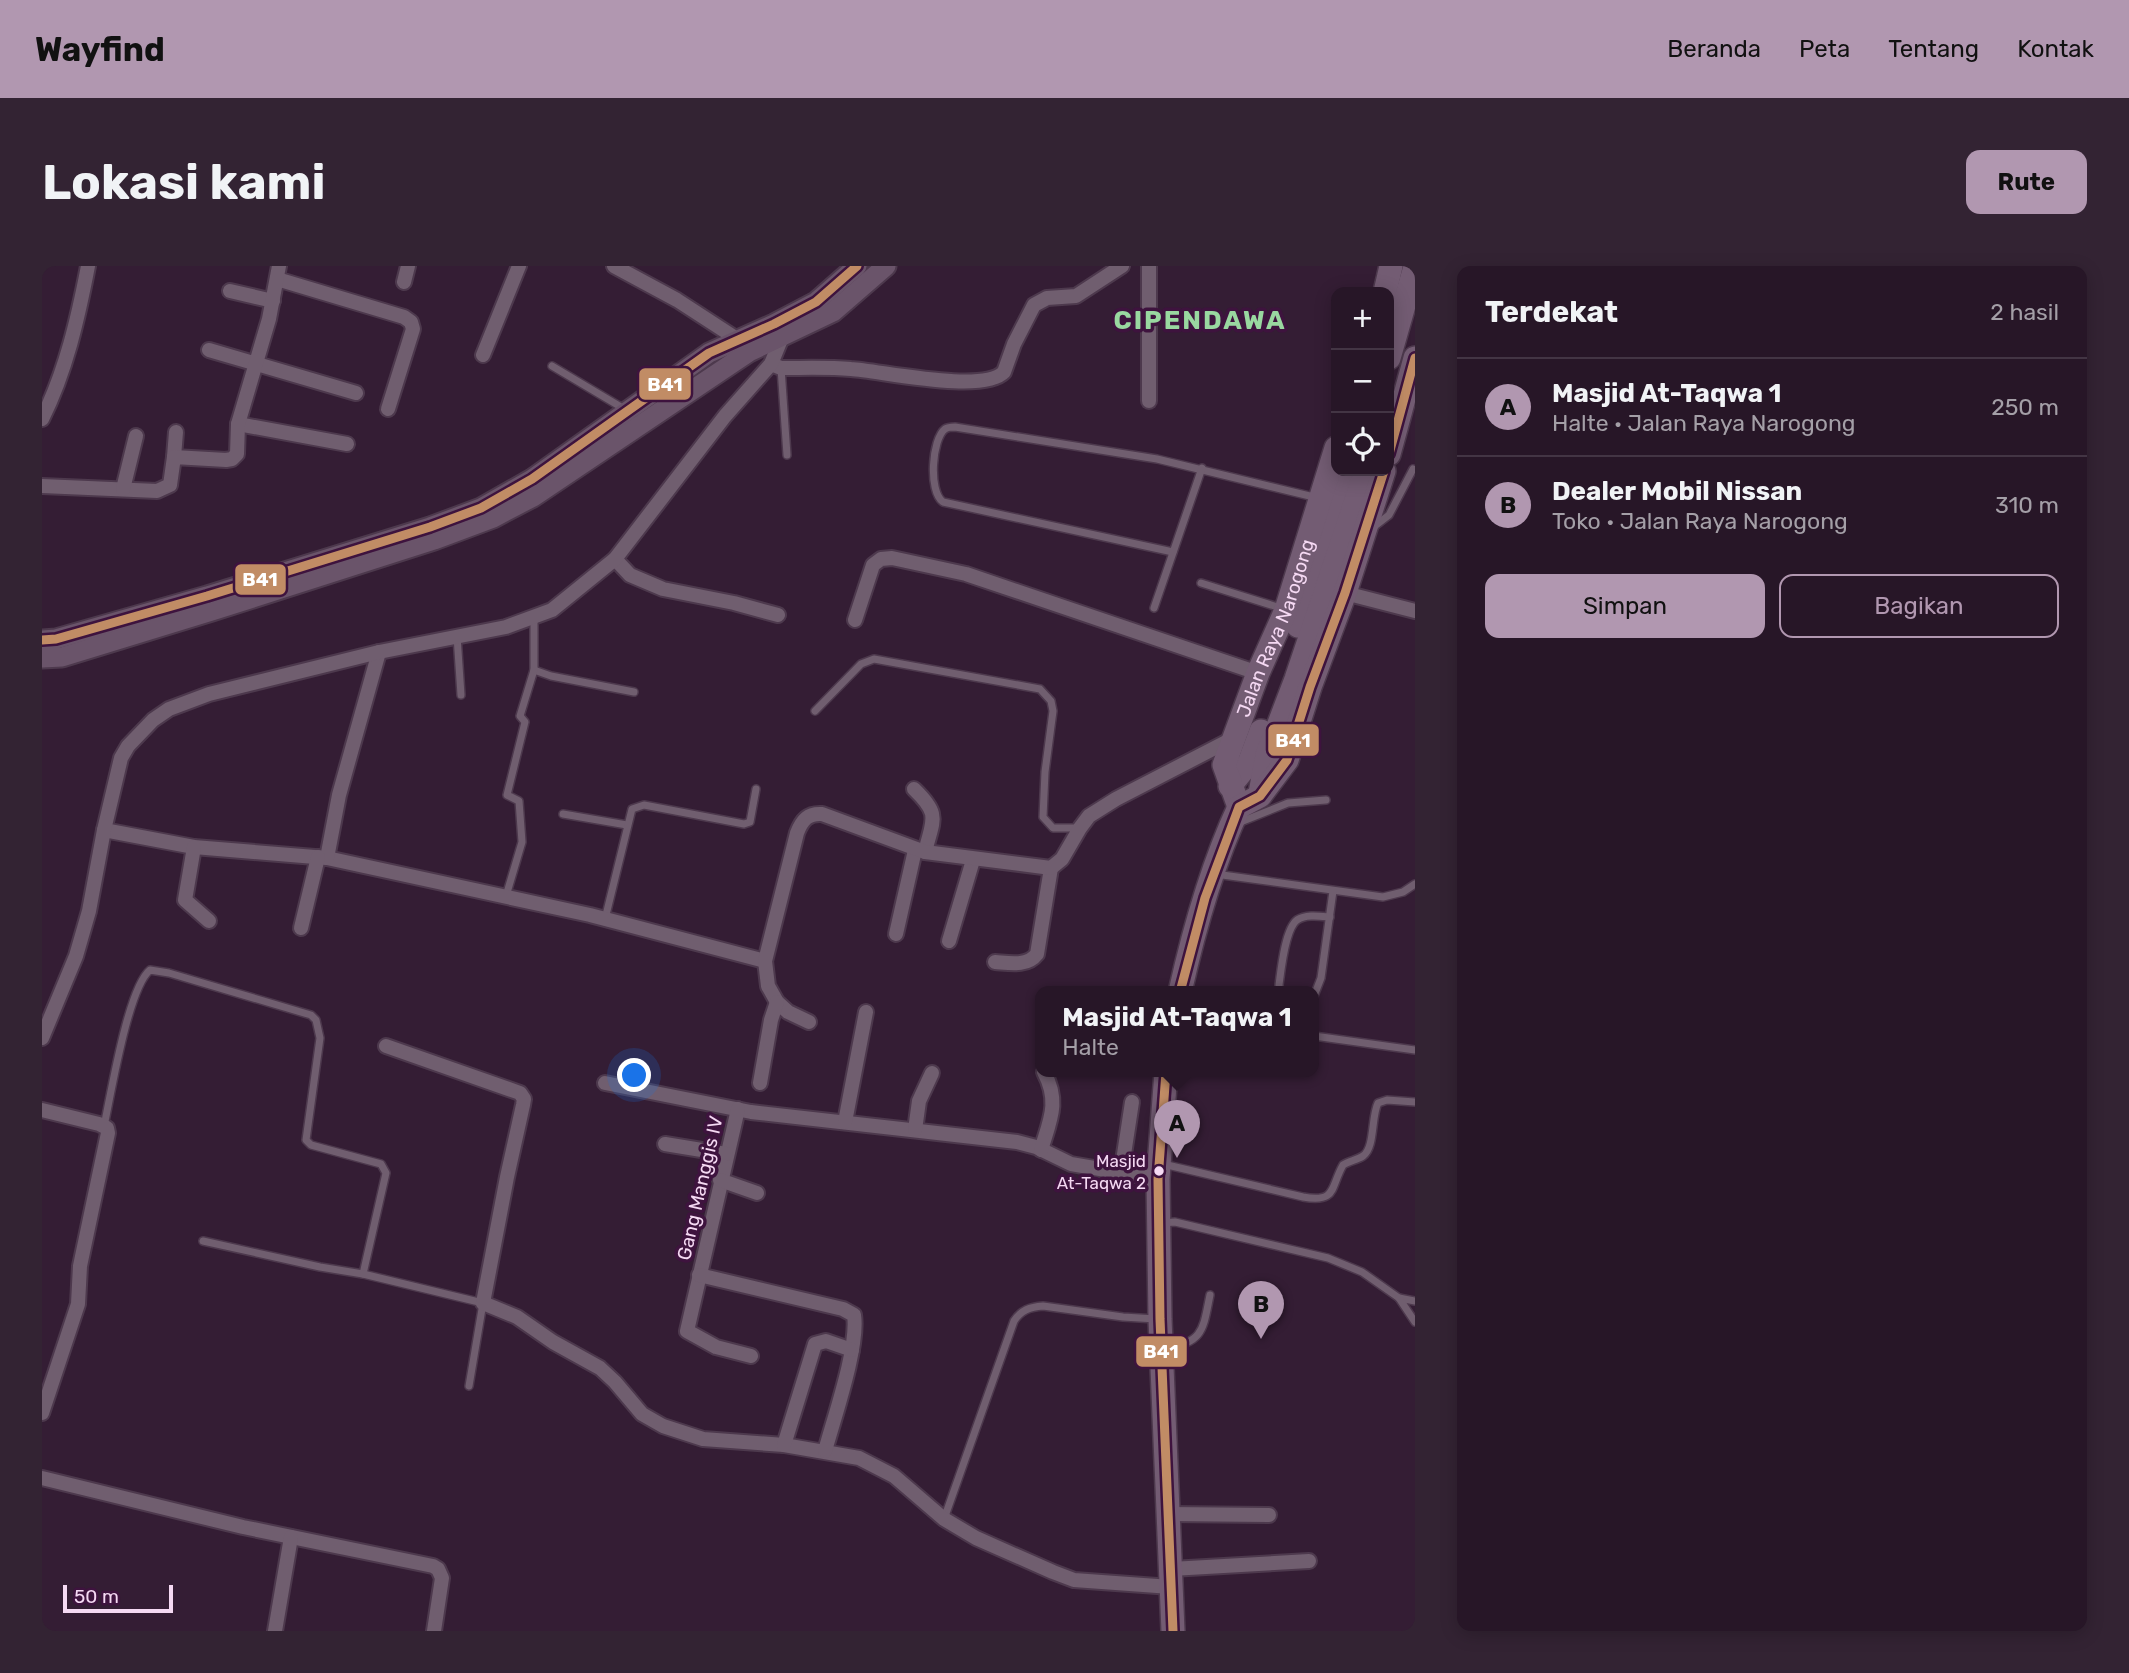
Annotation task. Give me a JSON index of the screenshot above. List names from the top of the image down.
{
  "streets": {
    "main road": ["Jalan Raya Narogong"],
    "street": ["Gang Manggis IV"]
  },
  "districts": ["CIPENDAWA"],
  "places": ["Masjid At-Taqwa 2"],
  "lines": ["transit line B41"],
  "scale_bar": "50 m",
  "page": {
    "header": "Wayfind",
    "nav": [
      "Beranda",
      "Peta",
      "Tentang",
      "Kontak"
    ],
    "buttons": [
      "Rute",
      ["Simpan", "Bagikan"]
    ],
    "title": "Lokasi kami",
    "heading": ["Terdekat", "2 hasil"],
    "map_buttons": ["+", "−"],
    "list": [
      {
        "mark": "A",
        "name": "Masjid At-Taqwa 1",
        "note": "Halte · Jalan Raya Narogong",
        "value": "250 m"
      },
      {
        "mark": "B",
        "name": "Dealer Mobil Nissan",
        "note": "Toko · Jalan Raya Narogong",
        "value": "310 m"
      }
    ],
    "popup": ["Masjid At-Taqwa 1", "Halte"],
    "pins": ["A", "B"],
    "scale": "50 m"
  }
}
